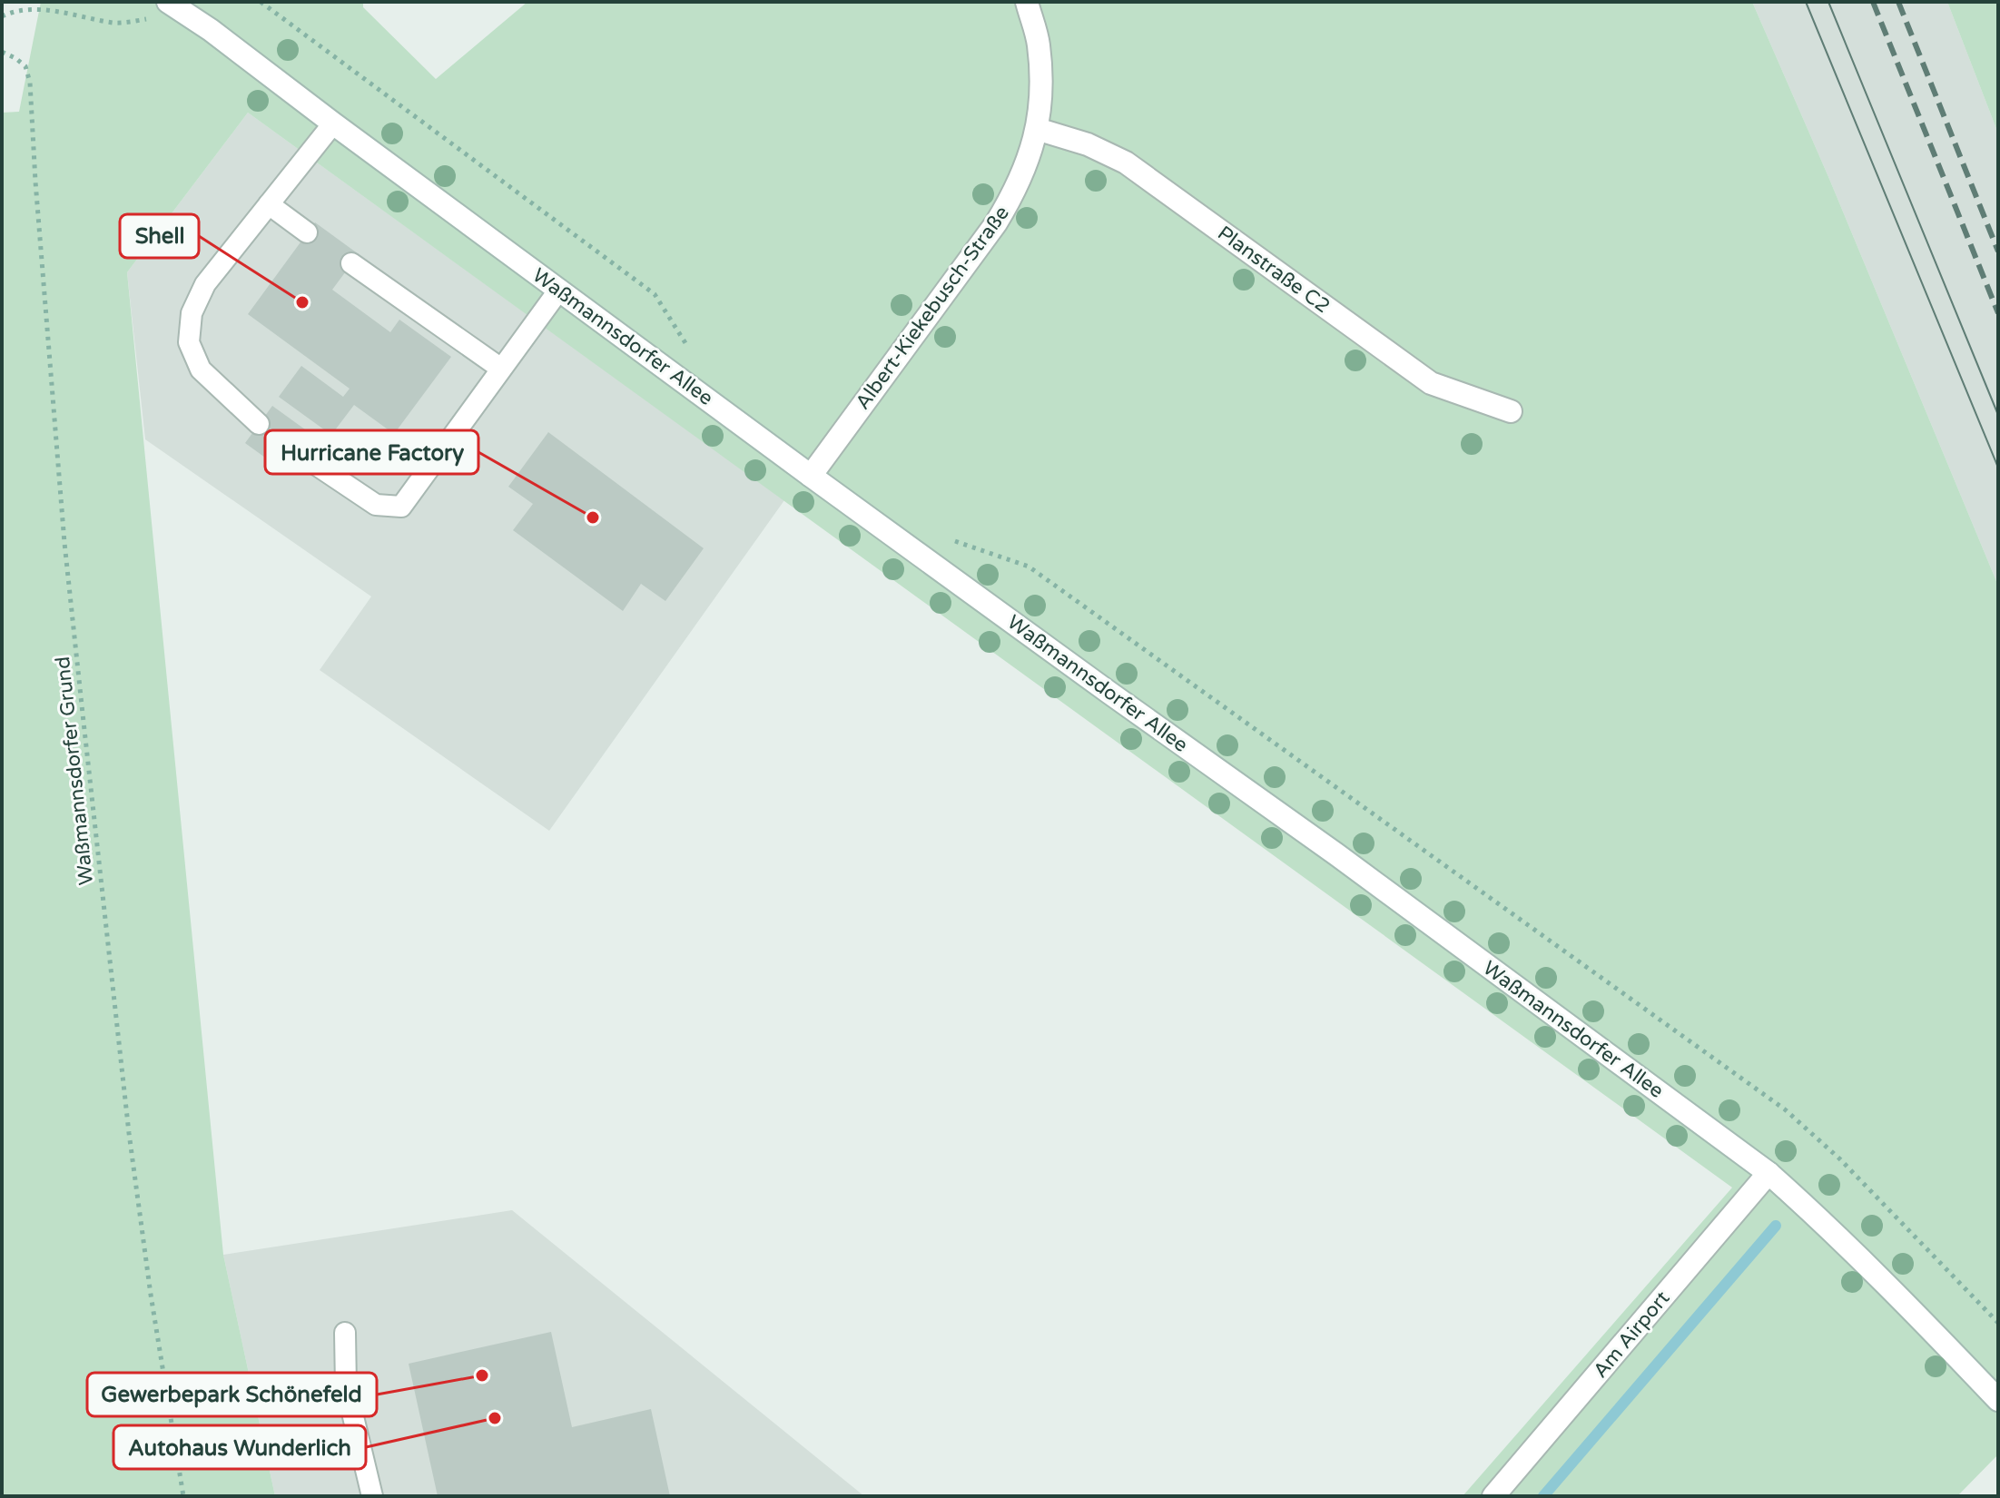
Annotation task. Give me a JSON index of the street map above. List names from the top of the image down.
{
  "streets": {
    "street": [
      "Planstraße C2",
      "Albert-Kiekebusch-Straße",
      "Waßmannsdorfer Allee",
      "Am Airport"
    ],
    "path": ["Waßmannsdorfer Grund"]
  },
  "crossings": [
    ["Planstraße C2", "Albert-Kiekebusch-Straße"],
    ["Albert-Kiekebusch-Straße", "Waßmannsdorfer Allee"],
    ["Waßmannsdorfer Allee", "Am Airport"]
  ],
  "places": [
    "Shell",
    "Hurricane Factory",
    "Gewerbepark Schönefeld",
    "Autohaus Wunderlich"
  ]
}
